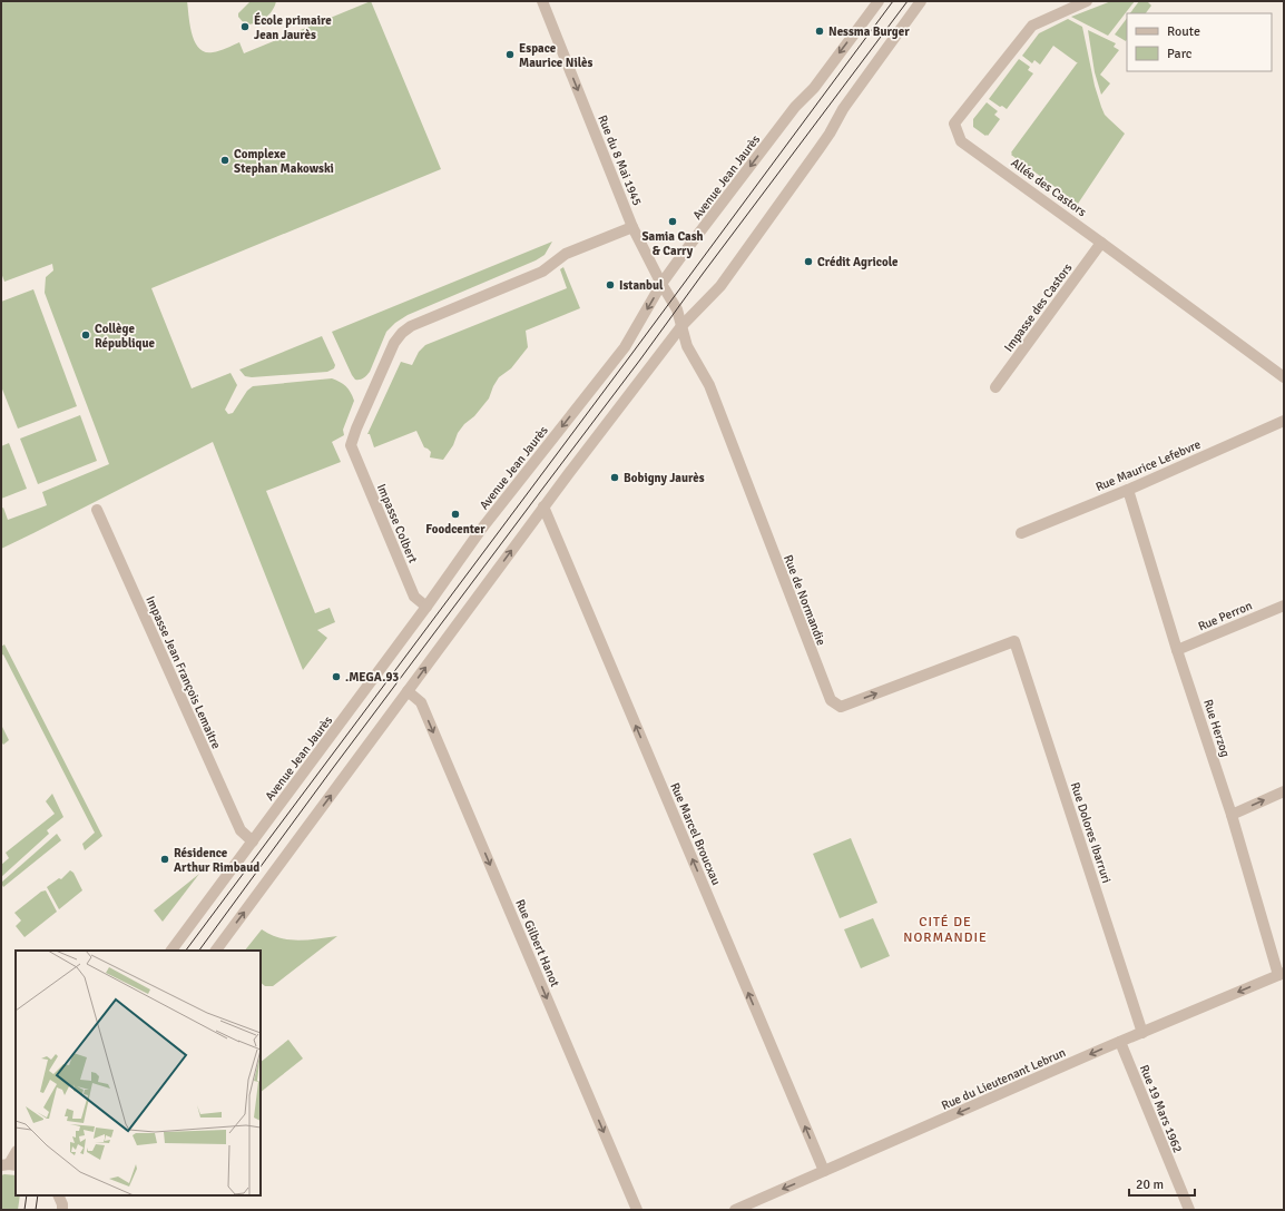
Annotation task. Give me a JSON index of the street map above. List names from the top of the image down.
{
  "streets": {
    "street": [
      "Rue du 8 Mai 1945",
      "Avenue Jean Jaurès",
      "Allée des Castors",
      "Impasse des Castors",
      "Rue Maurice Lefebvre",
      "Impasse Colbert",
      "Rue de Normandie",
      "Rue Perron",
      "Impasse Jean François Lemaitre",
      "Rue Herzog",
      "Rue Dolores Ibarruri",
      "Rue Marcel Broucxau",
      "Rue Gilbert Hanot",
      "Rue du Lieutenant Lebrun",
      "Rue 19 Mars 1962"
    ]
  },
  "crossings": [
    ["Rue du 8 Mai 1945", "Avenue Jean Jaurès"],
    ["Rue du 8 Mai 1945", "Impasse Colbert"],
    ["Rue du 8 Mai 1945", "Rue de Normandie"],
    ["Avenue Jean Jaurès", "Impasse Colbert"],
    ["Avenue Jean Jaurès", "Impasse Jean François Lemaitre"],
    ["Allée des Castors", "Impasse des Castors"],
    ["Rue Maurice Lefebvre", "Rue Herzog"],
    ["Rue de Normandie", "Rue Dolores Ibarruri"],
    ["Rue Perron", "Rue Herzog"],
    ["Rue Herzog", "Rue du Lieutenant Lebrun"],
    ["Rue Dolores Ibarruri", "Rue du Lieutenant Lebrun"],
    ["Rue Marcel Broucxau", "Rue du Lieutenant Lebrun"],
    ["Rue du Lieutenant Lebrun", "Rue 19 Mars 1962"]
  ],
  "one_way": [
    "Rue du 8 Mai 1945",
    "Rue Marcel Broucxau",
    "Rue Gilbert Hanot",
    "Rue du Lieutenant Lebrun"
  ],
  "districts": ["CITÉ DE NORMANDIE"],
  "places": [
    "École primaire Jean Jaurès",
    "Nessma Burger",
    "Espace Maurice Nilès",
    "Complexe Stephan Makowski",
    "Samia Cash & Carry",
    "Crédit Agricole",
    "Istanbul",
    "Collège République",
    "Bobigny Jaurès",
    "Foodcenter",
    ".MEGA.93",
    "Résidence Arthur Rimbaud"
  ],
  "legend": ["Route", "Parc"],
  "scale_bar": "20 m"
}
